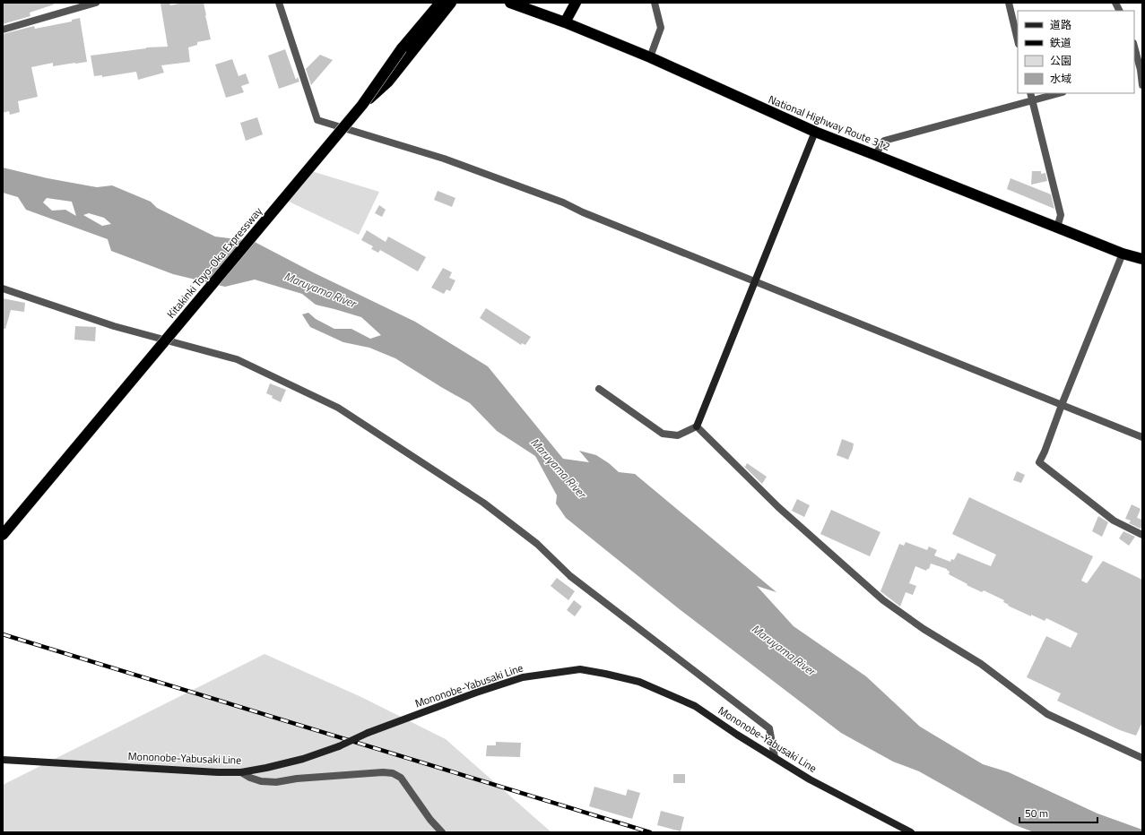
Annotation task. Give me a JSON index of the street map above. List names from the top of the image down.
{
  "streets": {
    "highway": ["National Highway Route 312", "Kitakinki Toyo-Oka Expressway"],
    "main road": ["Mononobe-Yabusaki Line"]
  },
  "water": ["Maruyama River"],
  "legend": [
    "道路",
    "鉄道",
    "公園",
    "水域"
  ],
  "scale_bar": "50 m"
}
